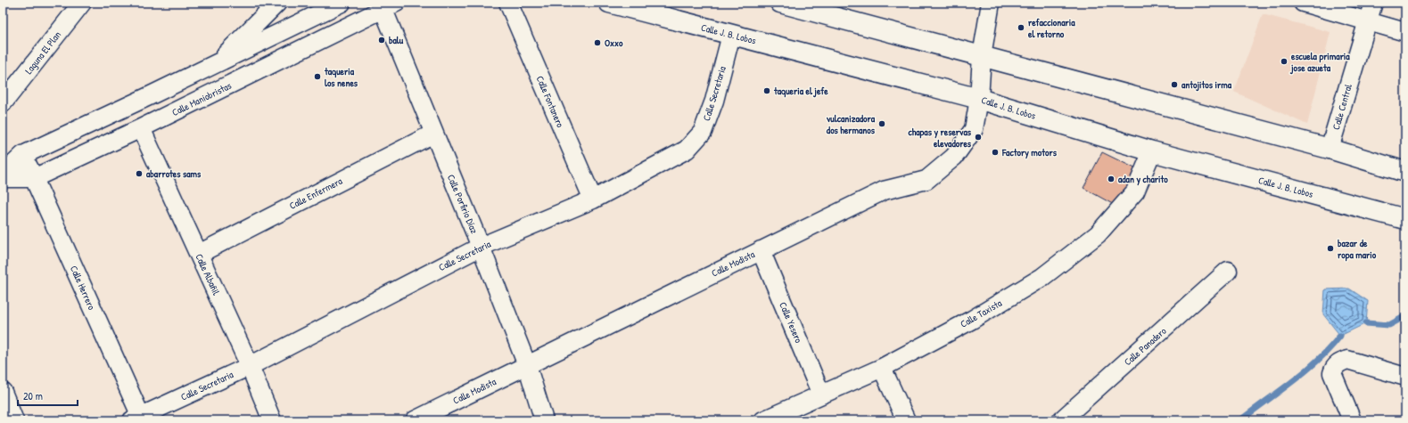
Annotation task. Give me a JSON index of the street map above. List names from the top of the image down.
{
  "streets": {
    "main road": ["Calle J. B. Lobos"],
    "street": [
      "Laguna El Plan",
      "Calle Secretaria",
      "Calle Maniobristas",
      "Calle Fontanero",
      "Calle Central",
      "Calle Enfermera",
      "Calle Porfirio Díaz",
      "Calle Modista",
      "Calle Albañil",
      "Calle Herrero",
      "Calle Taxista",
      "Calle Yesero",
      "Calle Panadero"
    ]
  },
  "crossings": [
    ["Calle J. B. Lobos", "Calle Secretaria"],
    ["Calle J. B. Lobos", "Calle Modista"],
    ["Calle J. B. Lobos", "Calle Taxista"],
    ["Calle Secretaria", "Calle Fontanero"],
    ["Calle Secretaria", "Calle Porfirio Díaz"],
    ["Calle Secretaria", "Calle Albañil"],
    ["Calle Secretaria", "Calle Herrero"],
    ["Calle Maniobristas", "Calle Porfirio Díaz"],
    ["Calle Maniobristas", "Calle Albañil"],
    ["Calle Maniobristas", "Calle Herrero"],
    ["Calle Enfermera", "Calle Porfirio Díaz"],
    ["Calle Enfermera", "Calle Albañil"],
    ["Calle Porfirio Díaz", "Calle Modista"],
    ["Calle Modista", "Calle Yesero"],
    ["Calle Taxista", "Calle Yesero"]
  ],
  "places": [
    "refaccionaria el retorno",
    "balu",
    "Oxxo",
    "escuela primaria jose azueta",
    "taqueria los nenes",
    "antojitos irma",
    "taqueria el jefe",
    "vulcanizadora dos hermanos",
    "chapas y reservas elevadores",
    "Factory motors",
    "abarrotes sams",
    "adan y charito",
    "bazar de ropa mario"
  ],
  "scale_bar": "20 m"
}
